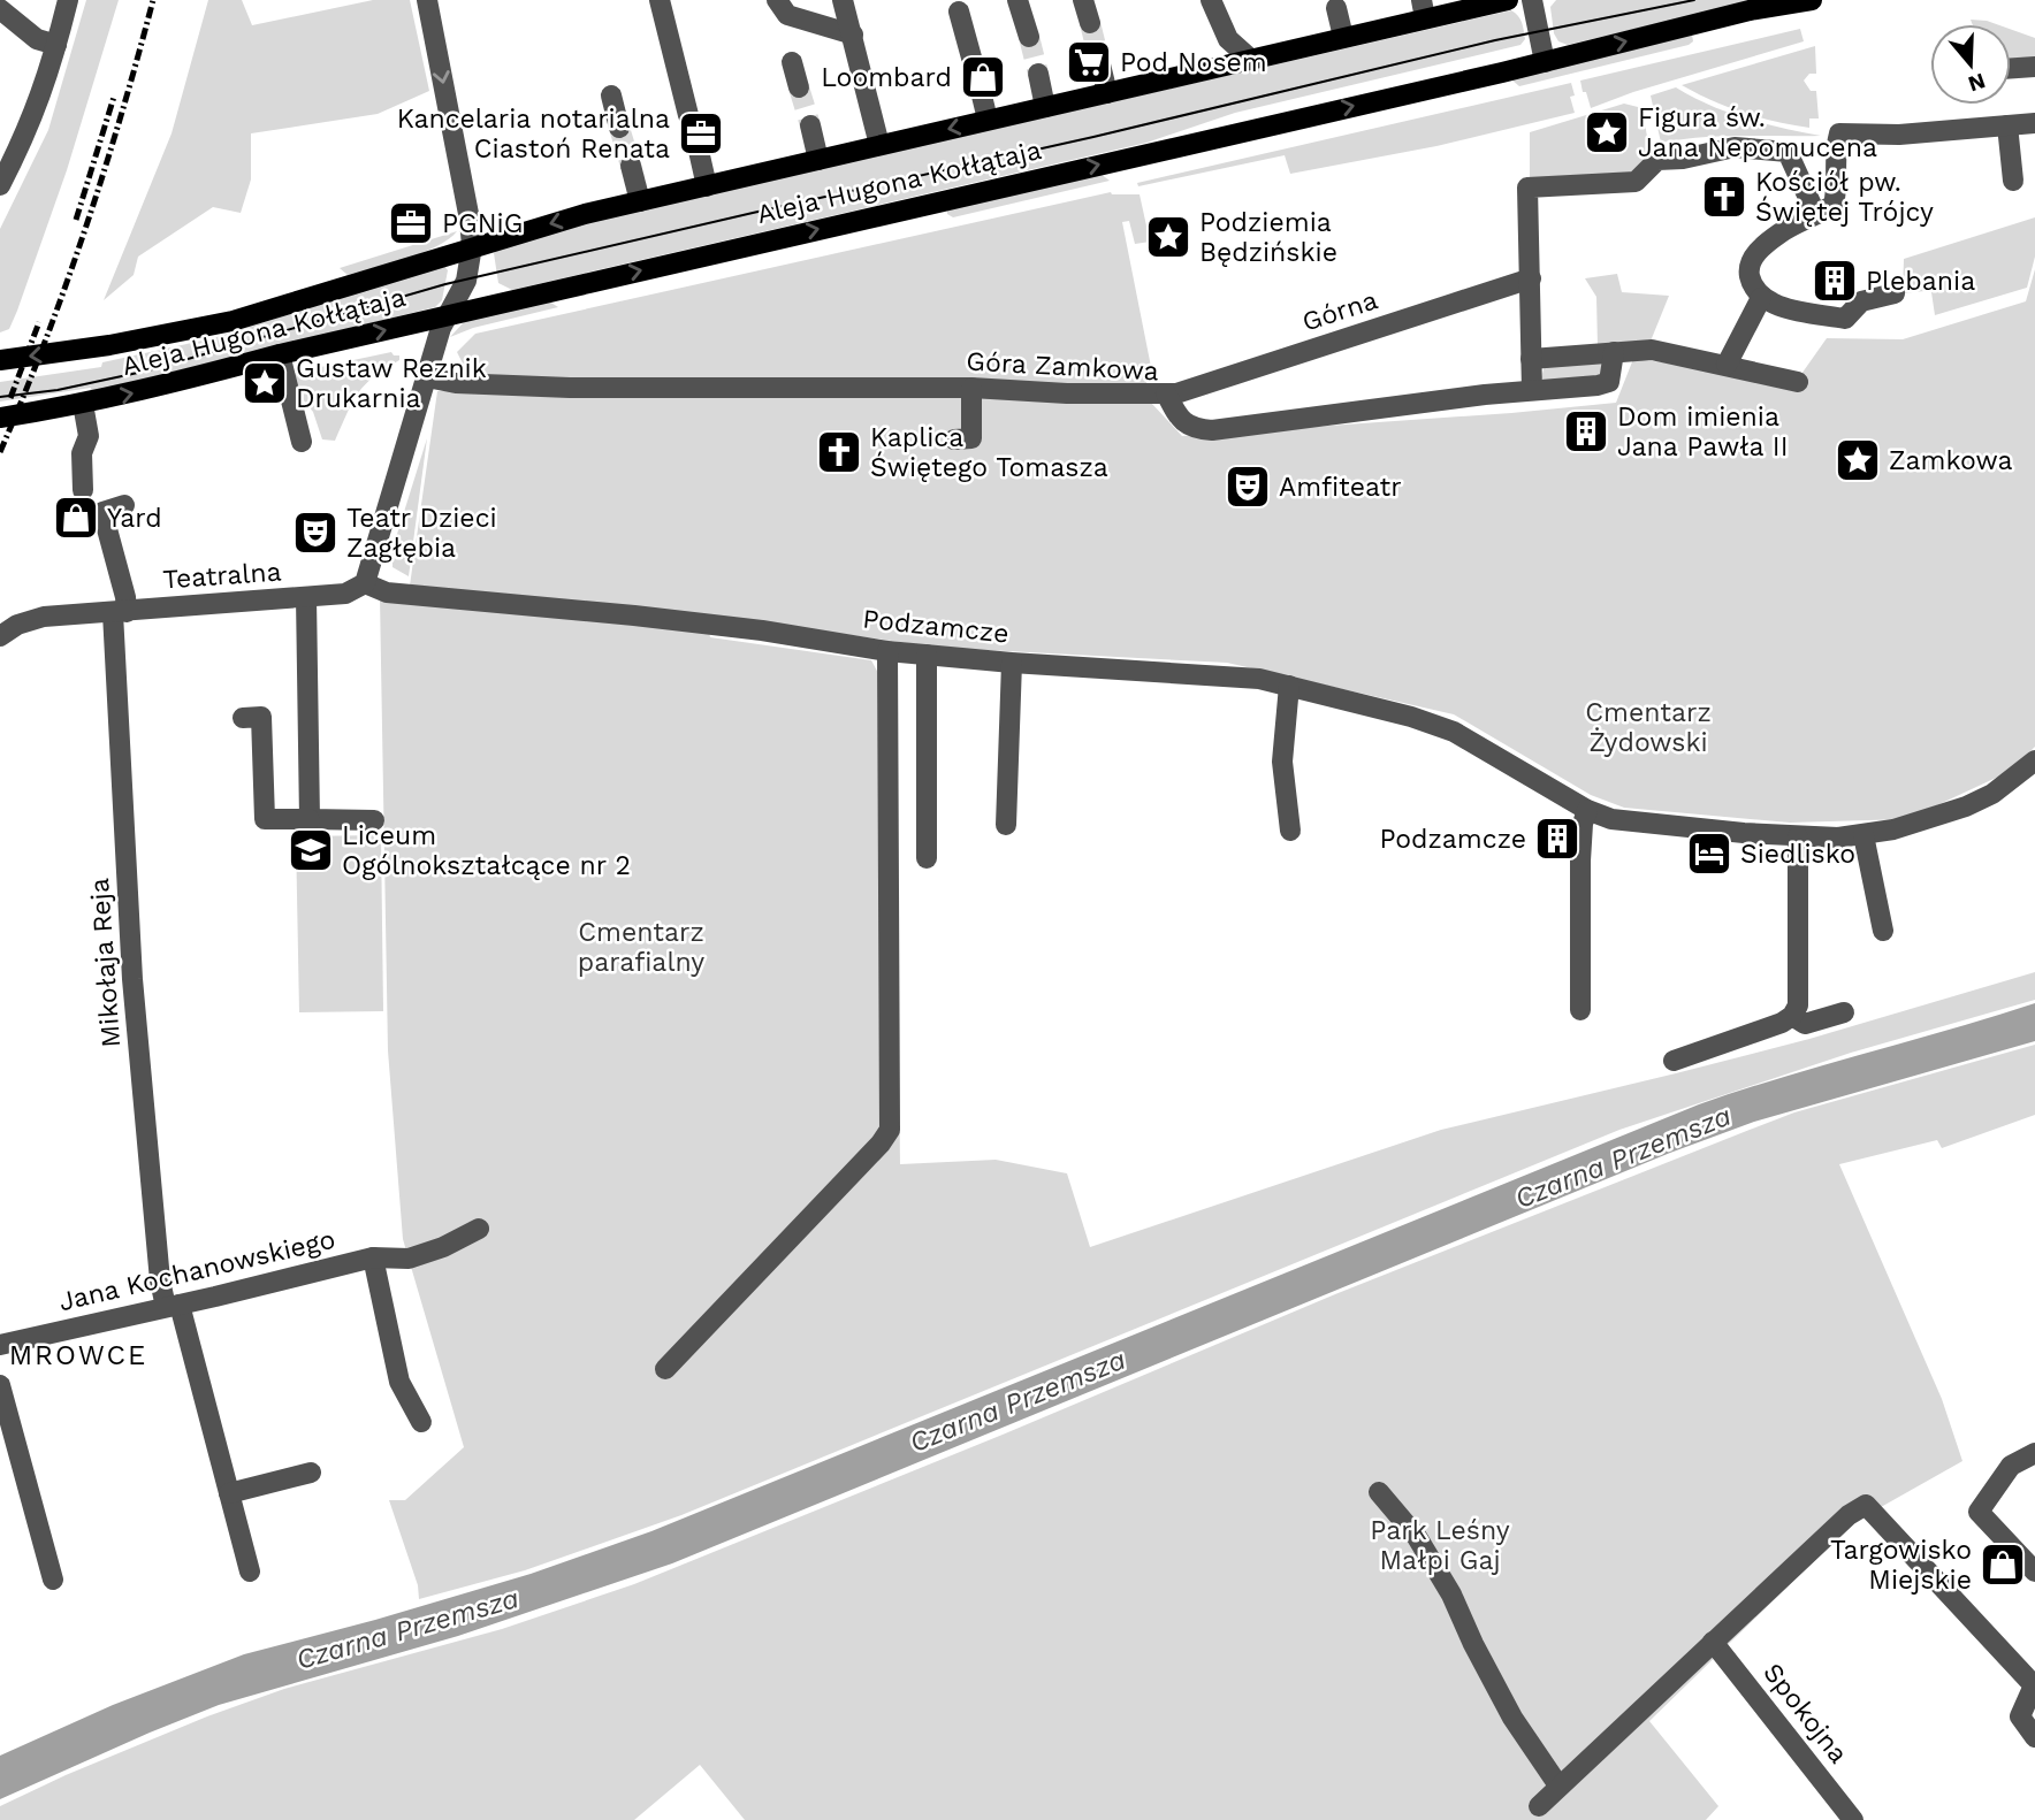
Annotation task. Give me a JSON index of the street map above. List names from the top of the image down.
{
  "streets": {
    "main road": ["Aleja Hugona Kołłątaja"],
    "street": [
      "Górna",
      "Góra Zamkowa",
      "Teatralna",
      "Podzamcze",
      "Mikołaja Reja",
      "Jana Kochanowskiego",
      "Spokojna"
    ]
  },
  "crossings": [
    ["Górna", "Góra Zamkowa"],
    ["Teatralna", "Podzamcze"],
    ["Teatralna", "Mikołaja Reja"],
    ["Mikołaja Reja", "Jana Kochanowskiego"]
  ],
  "districts": ["MROWCE"],
  "water": ["Czarna Przemsza"],
  "parks": ["Cmentarz Żydowski", "Cmentarz parafialny", "Park Leśny Małpi Gaj"],
  "places": {
    "supermarket": ["Pod Nosem"],
    "shop": ["Loombard", "Yard", "Targowisko Miejskie"],
    "place": [
      "Figura św. Jana Nepomucena",
      "Podziemia Będzińskie",
      "Gustaw Reznik Drukarnia",
      "Zamkowa"
    ],
    "office": ["Kancelaria notarialna Ciastoń Renata", "PGNiG"],
    "church": ["Kościół pw. Świętej Trójcy", "Kaplica Świętego Tomasza"],
    "building": ["Plebania", "Dom imienia Jana Pawła II", "Podzamcze"],
    "theatre": ["Amfiteatr", "Teatr Dzieci Zagłębia"],
    "school or university": ["Liceum Ogólnokształcące nr 2"],
    "hotel": ["Siedlisko"]
  },
  "north": "bottom"
}
